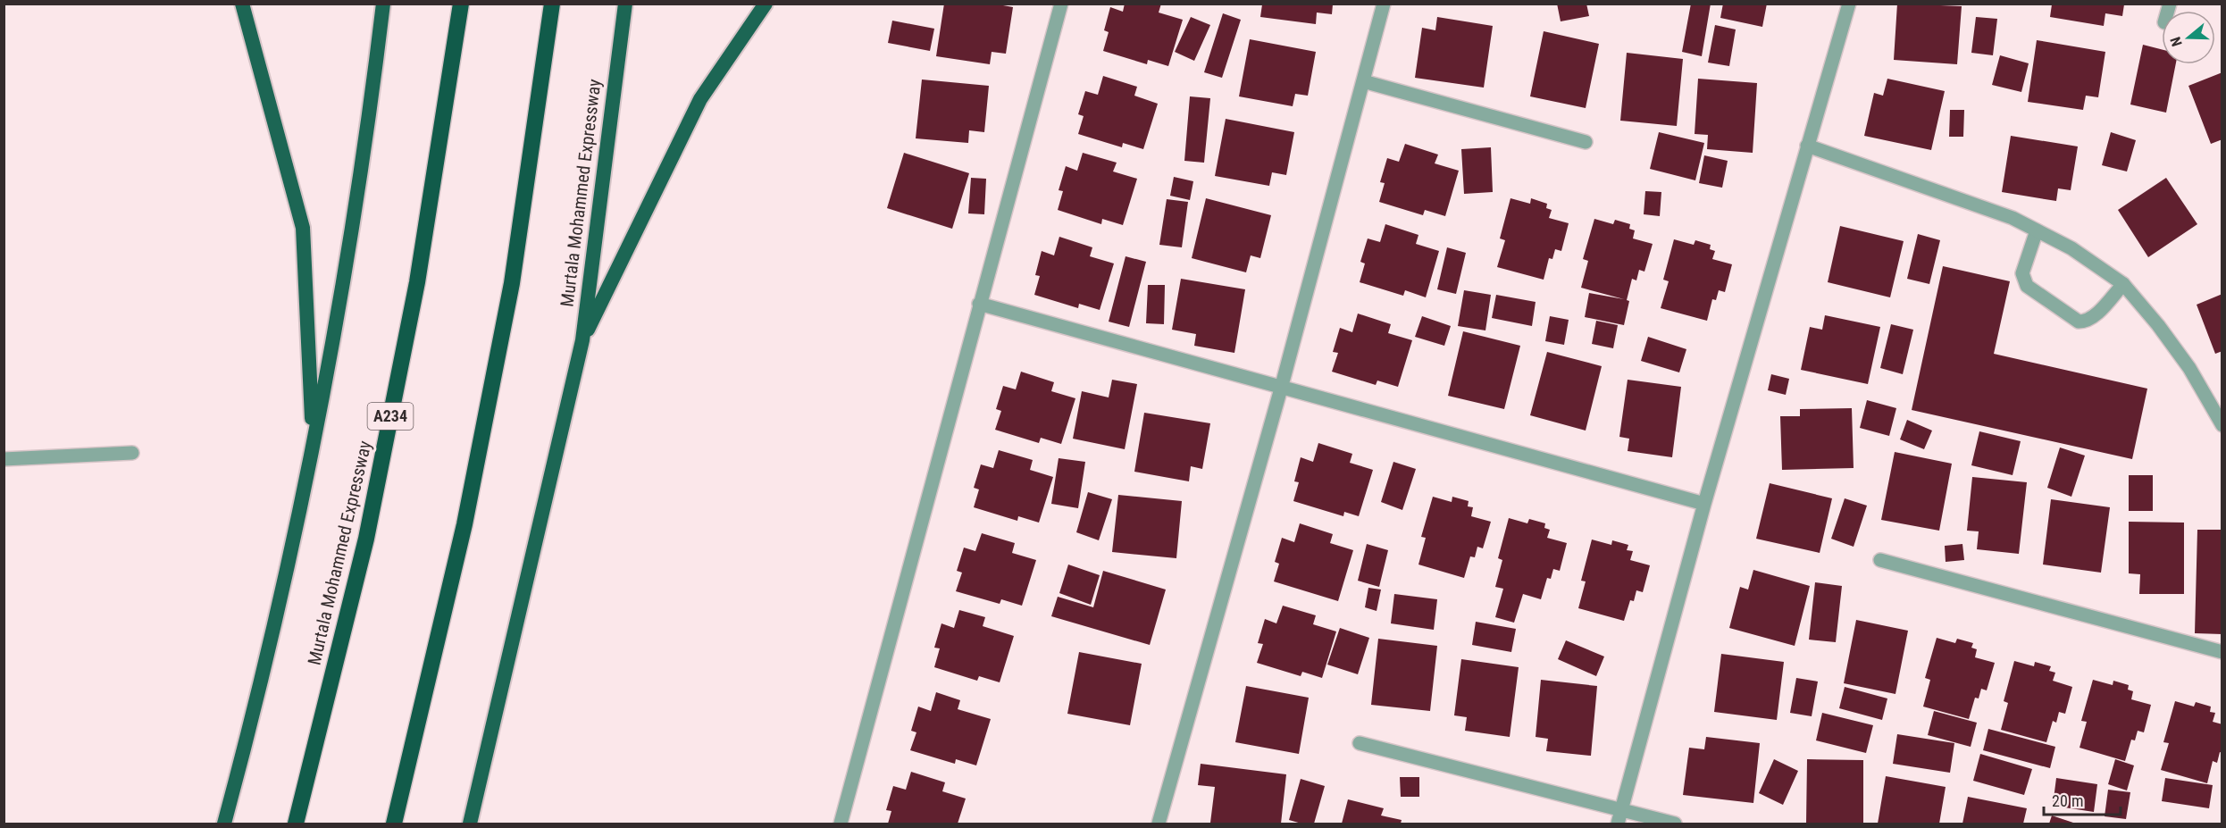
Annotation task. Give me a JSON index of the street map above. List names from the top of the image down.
{
  "streets": {
    "highway": ["Murtala Mohammed Expressway", "A234"]
  },
  "scale_bar": "20 m",
  "north": "left"
}
